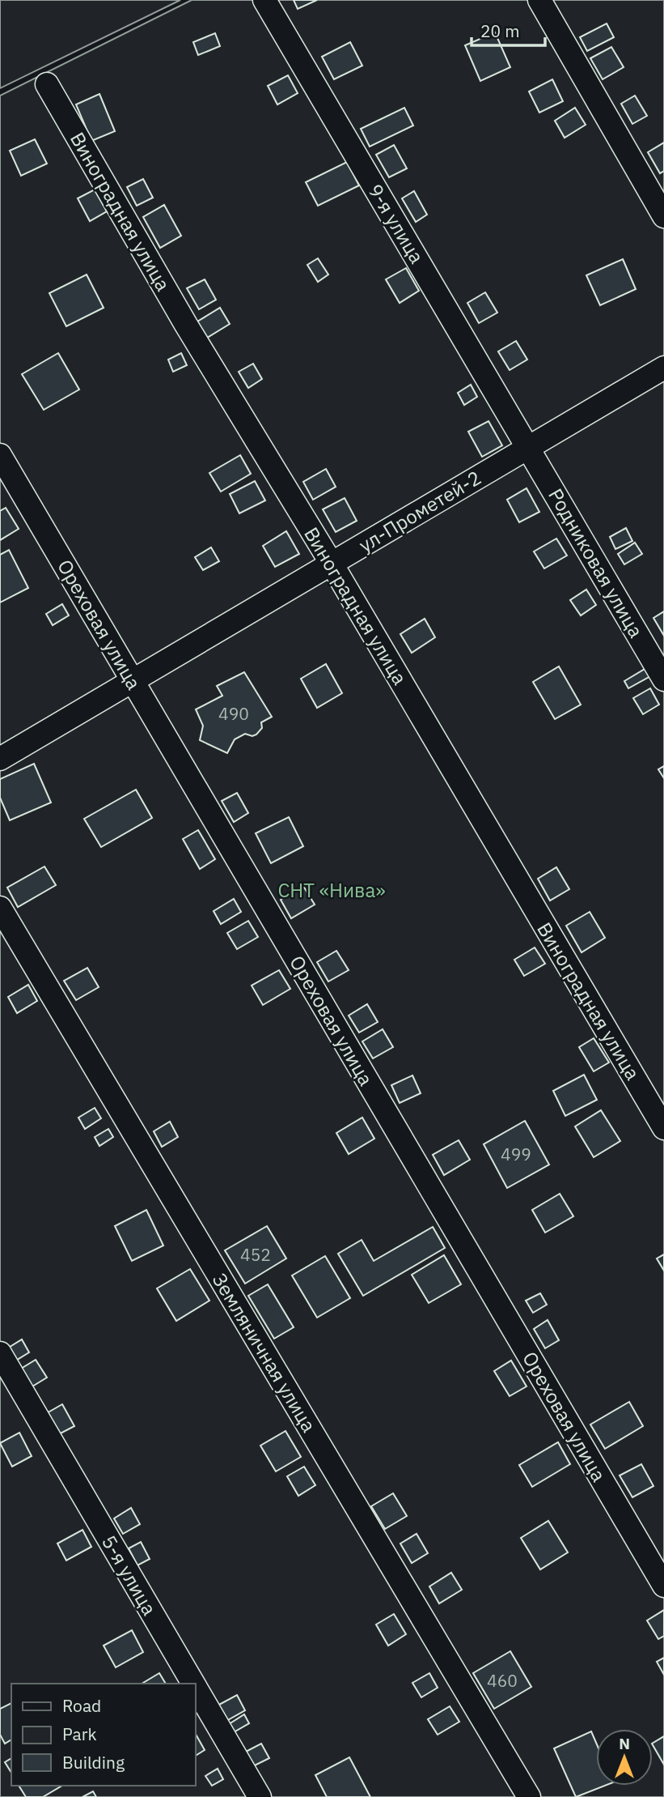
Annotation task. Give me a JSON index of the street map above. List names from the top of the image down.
{
  "streets": {
    "street": [
      "Виноградная улица",
      "9-я улица",
      "ул-Прометей-2",
      "Родниковая улица",
      "Ореховая улица",
      "Земляничная улица",
      "5-я улица"
    ]
  },
  "crossings": [
    ["Виноградная улица", "ул-Прометей-2"],
    ["9-я улица", "ул-Прометей-2"],
    ["9-я улица", "Родниковая улица"],
    ["ул-Прометей-2", "Родниковая улица"],
    ["ул-Прометей-2", "Ореховая улица"]
  ],
  "parks": ["СНТ «Нива»"],
  "house_numbers": [
    "490",
    "499",
    "452",
    "460"
  ],
  "legend": ["Road", "Park", "Building"],
  "scale_bar": "20 m",
  "north": "top"
}
